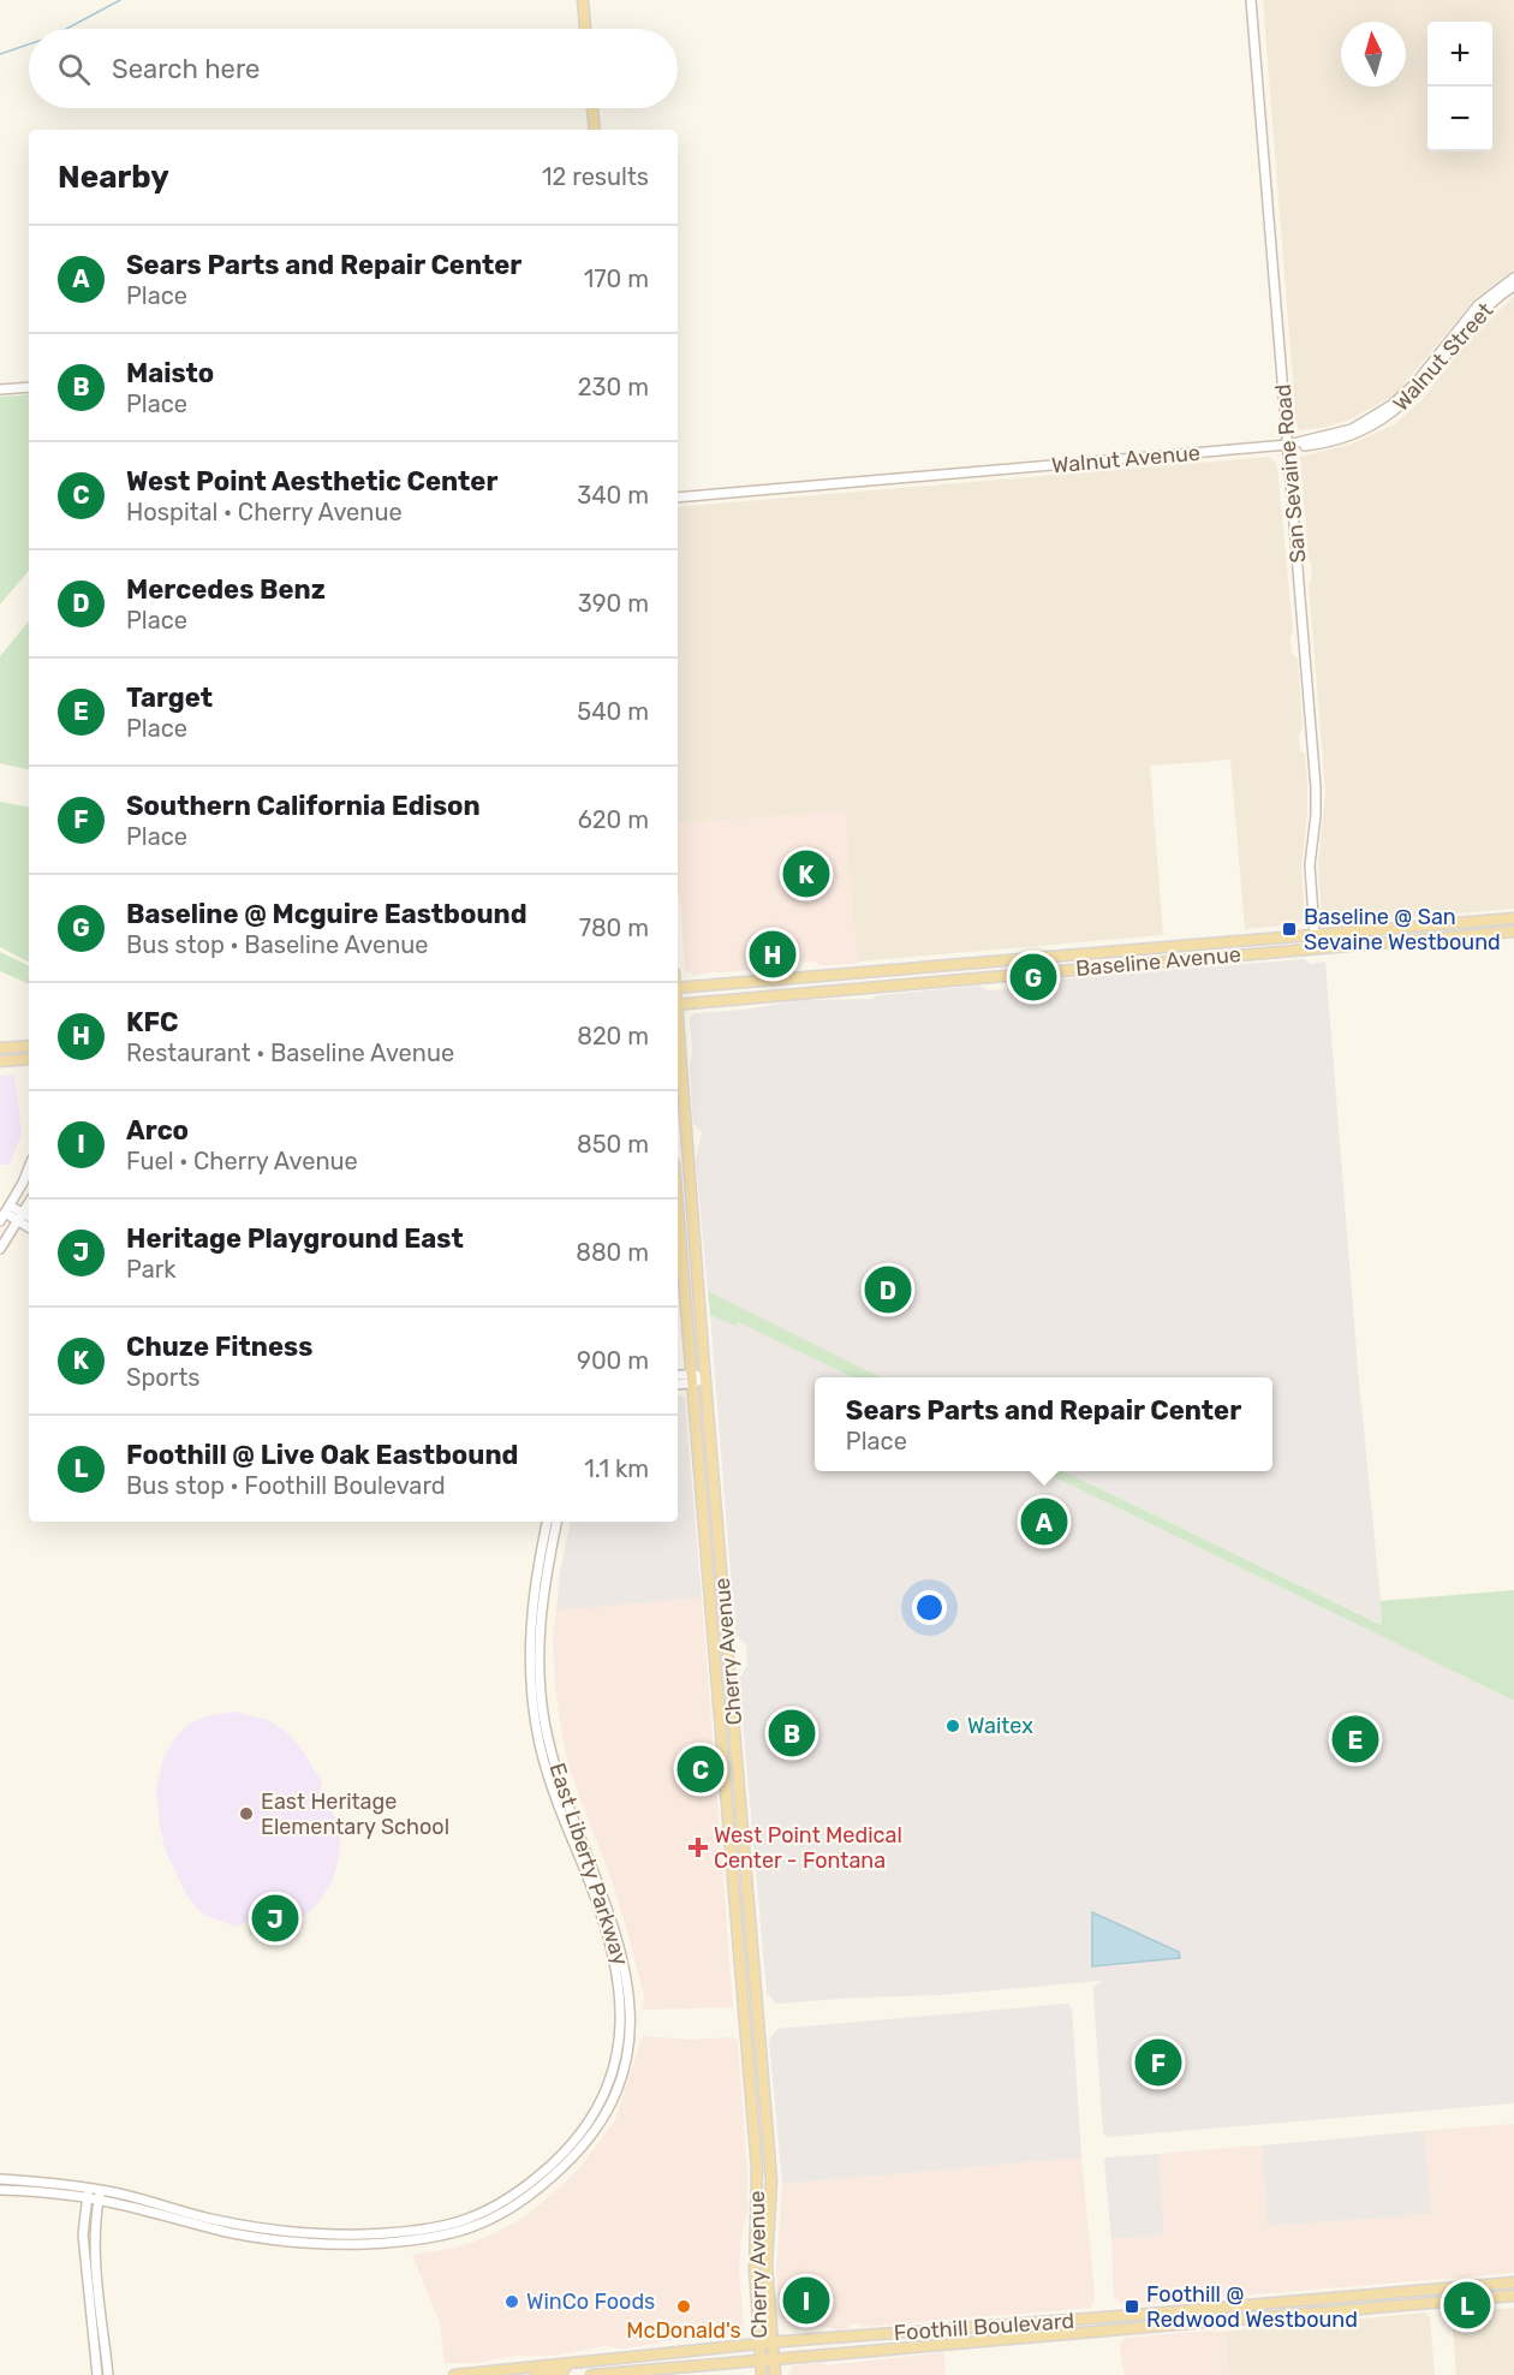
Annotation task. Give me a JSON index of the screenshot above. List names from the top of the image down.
{
  "streets": {
    "main road": ["Baseline Avenue", "Cherry Avenue", "Foothill Boulevard"],
    "street": [
      "Walnut Street",
      "Walnut Avenue",
      "San Sevaine Road",
      "East Liberty Parkway"
    ]
  },
  "crossings": [
    ["Walnut Street", "Walnut Avenue"],
    ["Walnut Street", "San Sevaine Road"],
    ["Walnut Avenue", "San Sevaine Road"],
    ["San Sevaine Road", "Baseline Avenue"],
    ["Cherry Avenue", "Foothill Boulevard"]
  ],
  "places": {
    "transit": ["Baseline @ San Sevaine Westbound", "Foothill @ Redwood Westbound"],
    "other": [
      "Waitex",
      "East Heritage Elementary School",
      "WinCo Foods",
      "McDonald's"
    ],
    "health": ["West Point Medical Center - Fontana"]
  },
  "north": "top",
  "page": {
    "map_buttons": ["+", "−"],
    "search": "Search here",
    "heading": ["Nearby", "12 results"],
    "list": [
      {
        "mark": "A",
        "name": "Sears Parts and Repair Center",
        "note": "Place",
        "value": "170 m"
      },
      {
        "mark": "B",
        "name": "Maisto",
        "note": "Place",
        "value": "230 m"
      },
      {
        "mark": "C",
        "name": "West Point Aesthetic Center",
        "note": "Hospital · Cherry Avenue",
        "value": "340 m"
      },
      {
        "mark": "D",
        "name": "Mercedes Benz",
        "note": "Place",
        "value": "390 m"
      },
      {
        "mark": "E",
        "name": "Target",
        "note": "Place",
        "value": "540 m"
      },
      {
        "mark": "F",
        "name": "Southern California Edison",
        "note": "Place",
        "value": "620 m"
      },
      {
        "mark": "G",
        "name": "Baseline @ Mcguire Eastbound",
        "note": "Bus stop · Baseline Avenue",
        "value": "780 m"
      },
      {
        "mark": "H",
        "name": "KFC",
        "note": "Restaurant · Baseline Avenue",
        "value": "820 m"
      },
      {
        "mark": "I",
        "name": "Arco",
        "note": "Fuel · Cherry Avenue",
        "value": "850 m"
      },
      {
        "mark": "J",
        "name": "Heritage Playground East",
        "note": "Park",
        "value": "880 m"
      },
      {
        "mark": "K",
        "name": "Chuze Fitness",
        "note": "Sports",
        "value": "900 m"
      },
      {
        "mark": "L",
        "name": "Foothill @ Live Oak Eastbound",
        "note": "Bus stop · Foothill Boulevard",
        "value": "1.1 km"
      }
    ],
    "pins": [
      "K",
      "H",
      "G",
      "D",
      "A",
      "B",
      "E",
      "C",
      "J",
      "F",
      "I",
      "L"
    ],
    "popup": ["Sears Parts and Repair Center", "Place"]
  }
}
